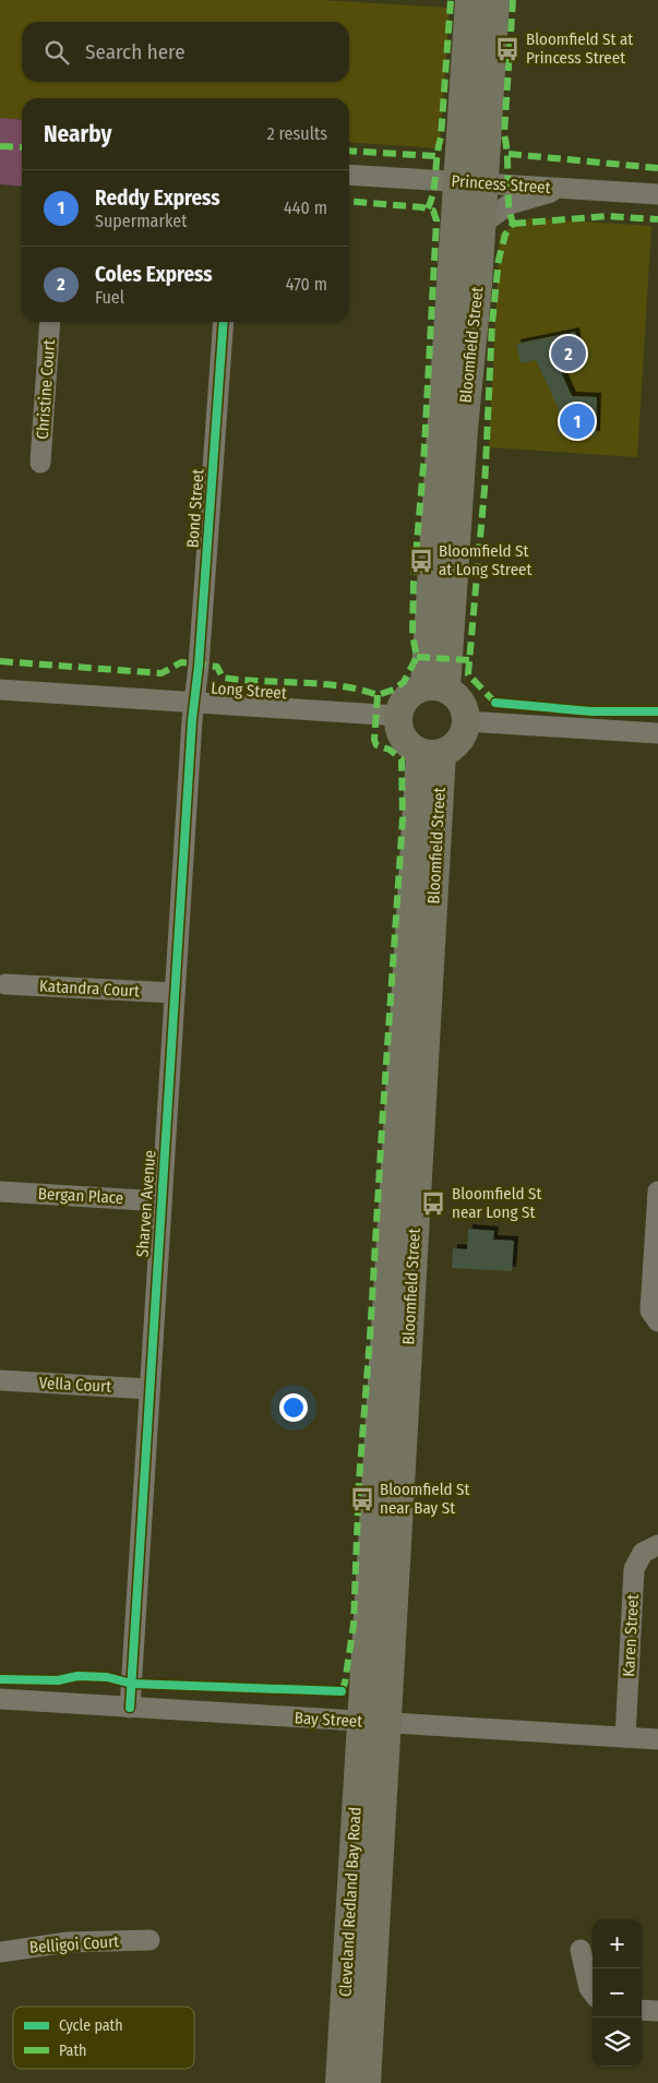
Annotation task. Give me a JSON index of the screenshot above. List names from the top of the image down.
{
  "streets": {
    "highway": ["Bloomfield Street", "Cleveland Redland Bay Road"],
    "street": [
      "Princess Street",
      "Christine Court",
      "Bond Street",
      "Long Street",
      "Katandra Court",
      "Bergan Place",
      "Sharven Avenue",
      "Vella Court",
      "Karen Street",
      "Bay Street",
      "Belligoi Court"
    ]
  },
  "crossings": [
    ["Princess Street", "Bloomfield Street"],
    ["Bloomfield Street", "Long Street"],
    ["Bloomfield Street", "Bay Street"],
    ["Bloomfield Street", "Cleveland Redland Bay Road"],
    ["Bond Street", "Long Street"],
    ["Bond Street", "Sharven Avenue"],
    ["Long Street", "Sharven Avenue"],
    ["Katandra Court", "Sharven Avenue"],
    ["Bergan Place", "Sharven Avenue"],
    ["Sharven Avenue", "Vella Court"],
    ["Sharven Avenue", "Bay Street"],
    ["Karen Street", "Bay Street"],
    ["Bay Street", "Cleveland Redland Bay Road"]
  ],
  "places": {
    "bus stop": [
      "Bloomfield St at Princess Street",
      "Bloomfield St at Long Street",
      "Bloomfield St near Long St",
      "Bloomfield St near Bay St"
    ]
  },
  "legend": ["Cycle path", "Path"],
  "page": {
    "search": "Search here",
    "heading": ["Nearby", "2 results"],
    "list": [
      {
        "mark": "1",
        "name": "Reddy Express",
        "note": "Supermarket",
        "value": "440 m"
      },
      {
        "mark": "2",
        "name": "Coles Express",
        "note": "Fuel",
        "value": "470 m"
      }
    ],
    "pins": ["2", "1"],
    "map_buttons": ["+", "−"]
  }
}
